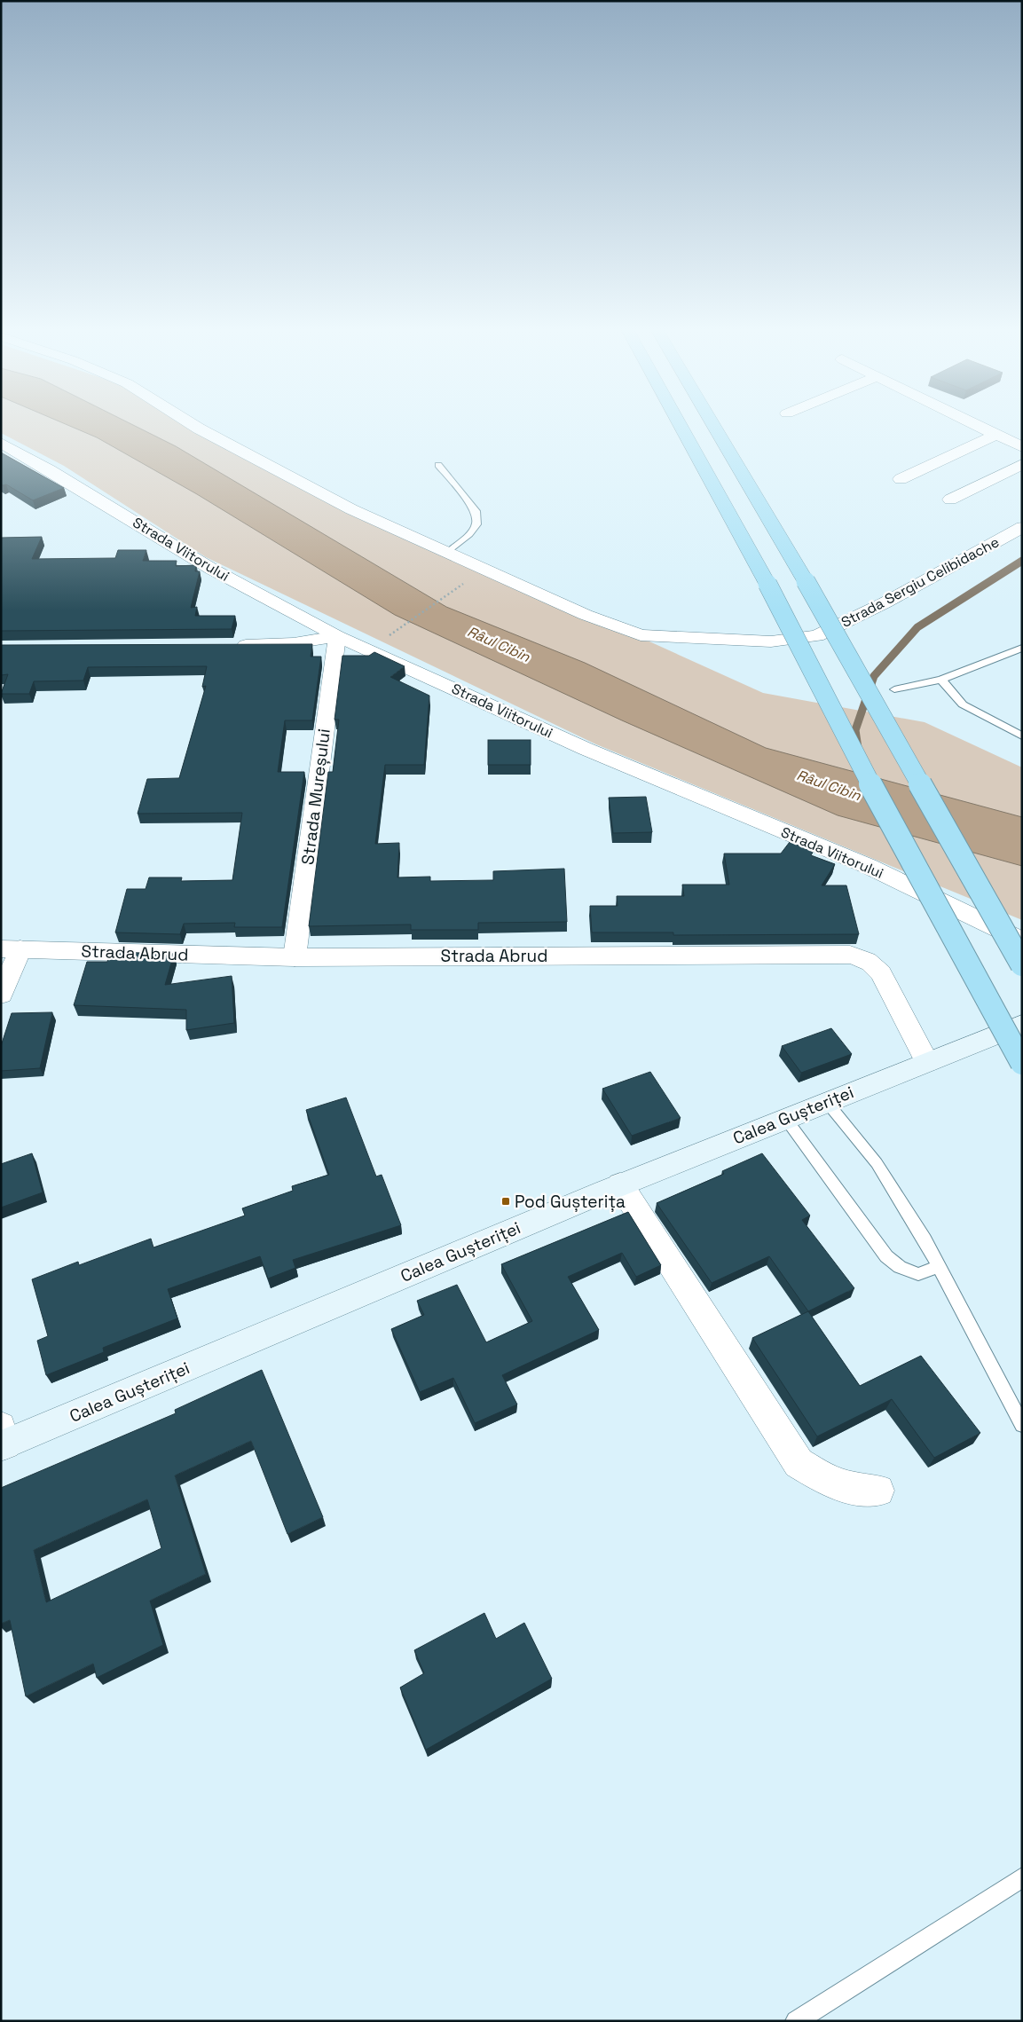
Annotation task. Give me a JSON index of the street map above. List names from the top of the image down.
{
  "streets": {
    "main road": ["Calea Gușteriței"],
    "street": [
      "Strada Viitorului",
      "Strada Sergiu Celibidache",
      "Strada Mureșului",
      "Strada Abrud"
    ]
  },
  "crossings": [
    ["Strada Viitorului", "Strada Mureșului"],
    ["Strada Mureșului", "Strada Abrud"],
    ["Strada Abrud", "Calea Gușteriței"]
  ],
  "water": ["Râul Cibin"],
  "places": {
    "transit": ["Pod Gușterița"]
  }
}
